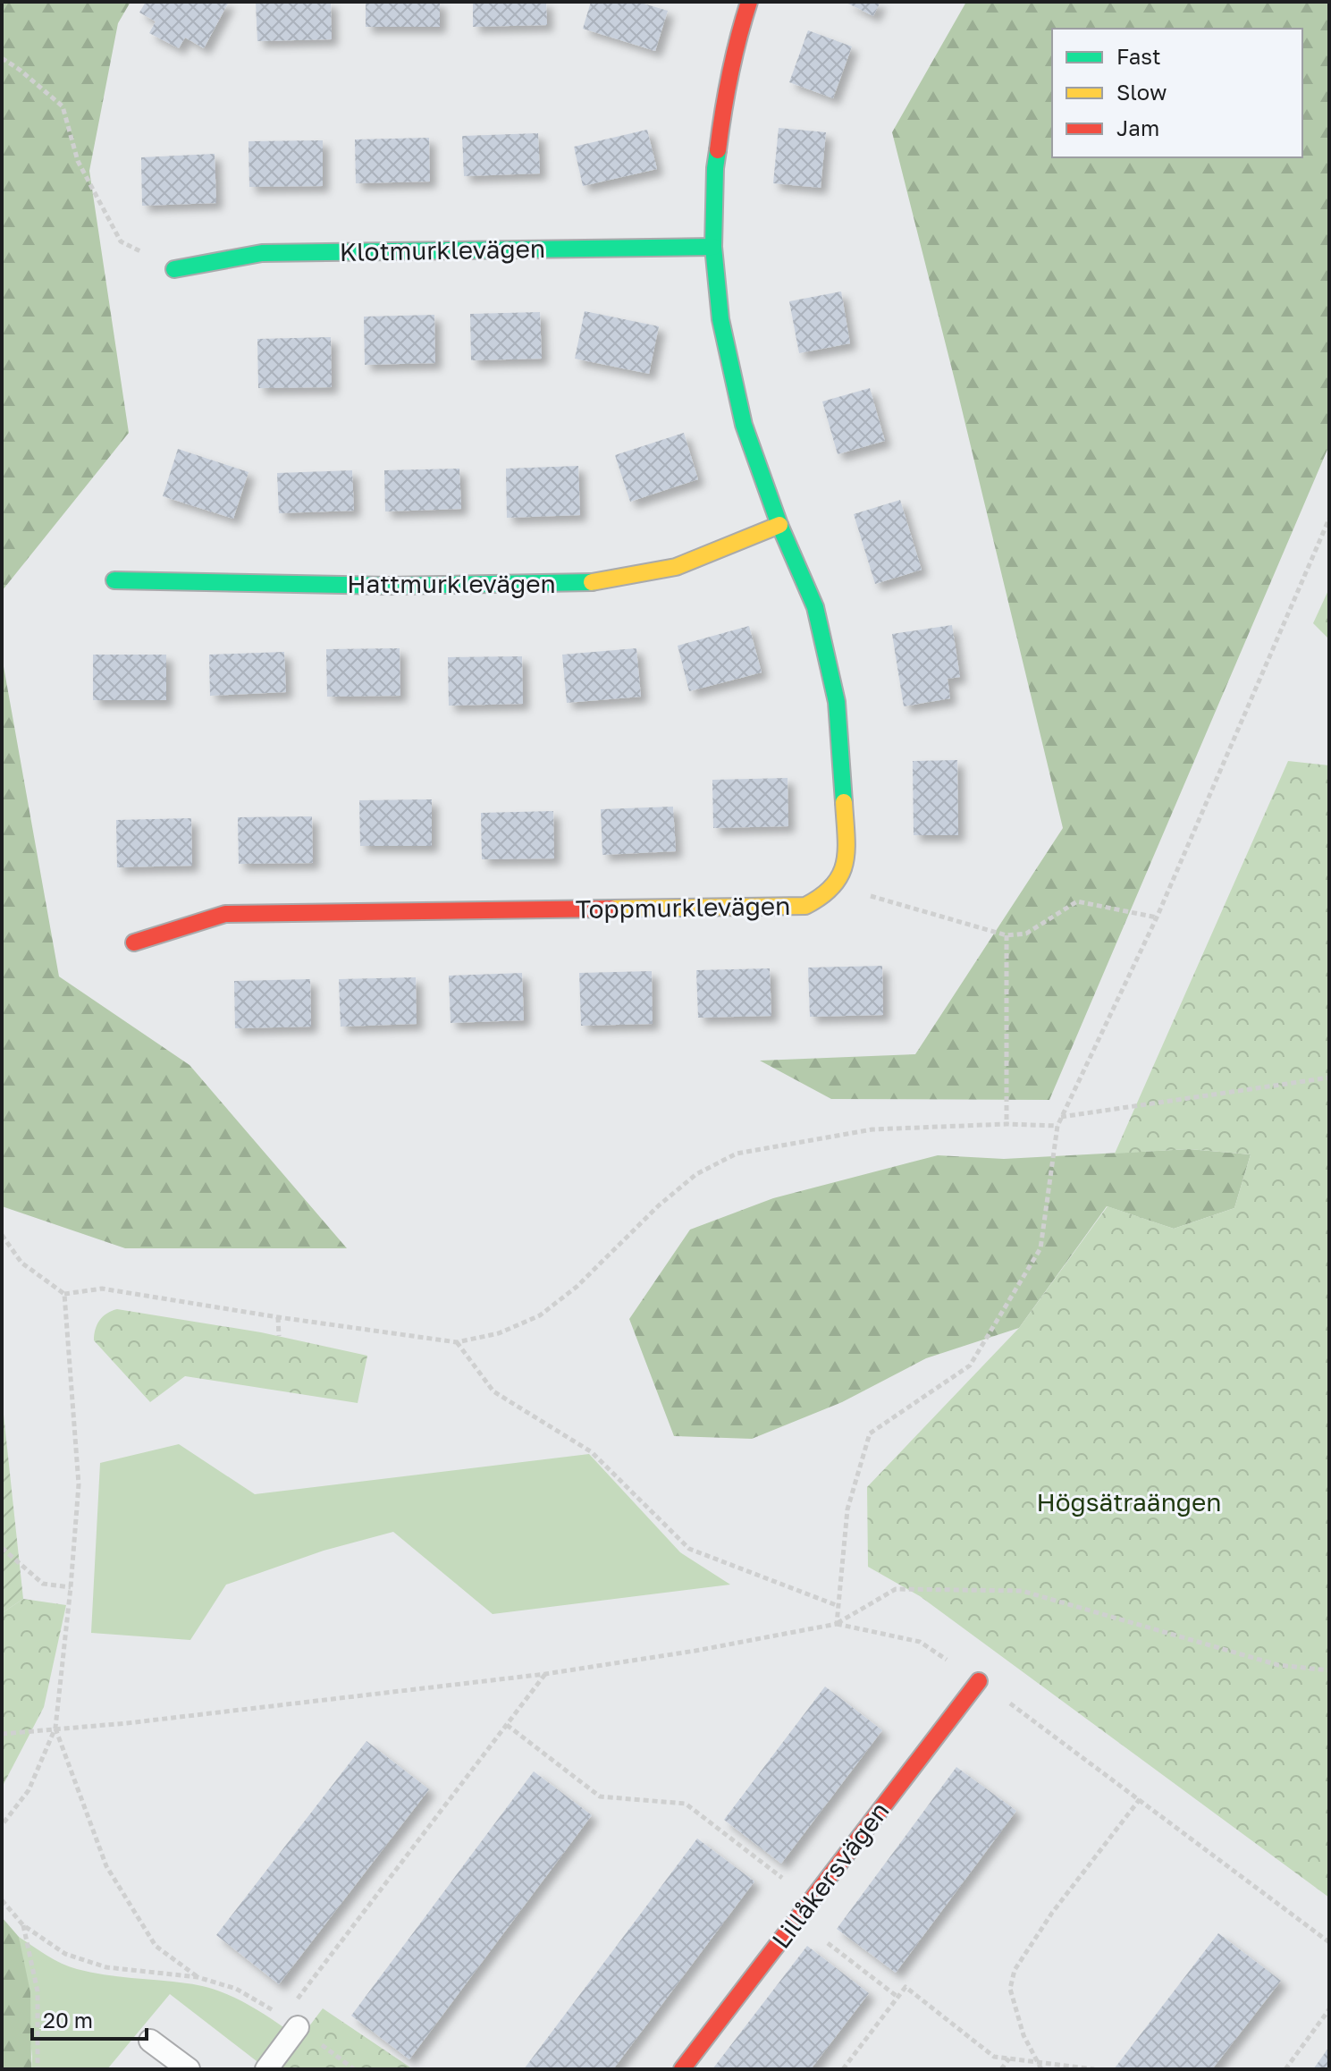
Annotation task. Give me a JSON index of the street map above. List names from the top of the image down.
{
  "streets": {
    "street": [
      "Klotmurklevägen",
      "Hattmurklevägen",
      "Toppmurklevägen",
      "Lillåkersvägen"
    ]
  },
  "parks": ["Högsätraängen"],
  "legend": ["Fast", "Slow", "Jam"],
  "scale_bar": "20 m"
}
